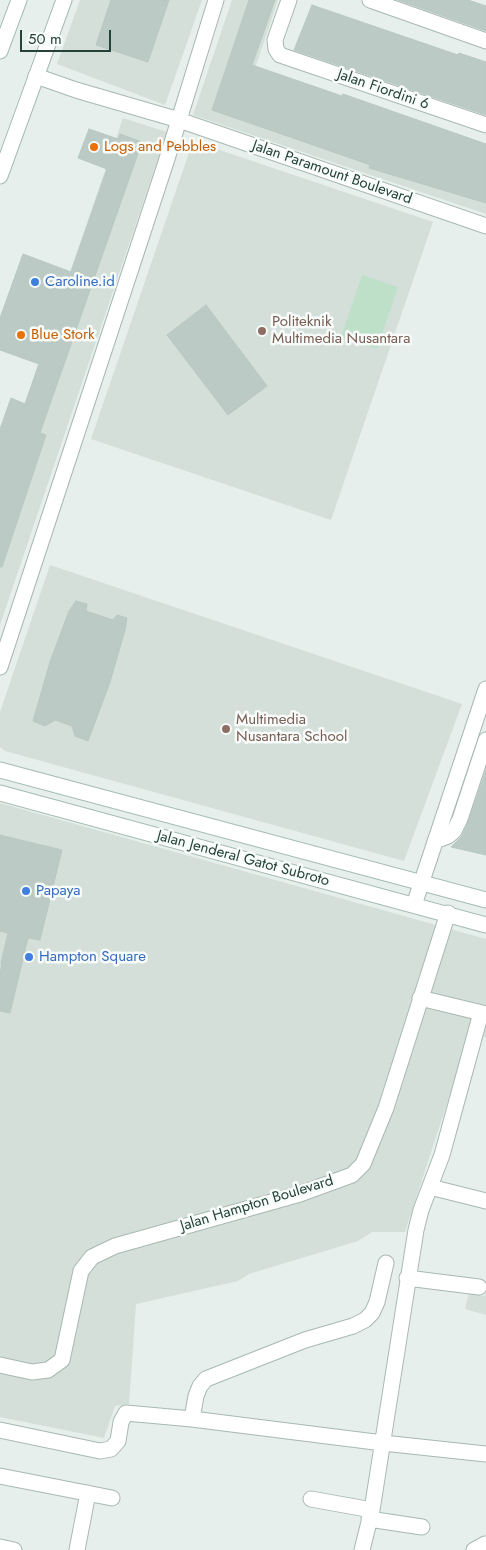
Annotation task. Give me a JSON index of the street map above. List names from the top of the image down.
{
  "streets": {
    "street": [
      "Jalan Fiordini 6",
      "Jalan Paramount Boulevard",
      "Jalan Jenderal Gatot Subroto",
      "Jalan Hampton Boulevard"
    ]
  },
  "crossings": [
    ["Jalan Jenderal Gatot Subroto", "Jalan Hampton Boulevard"]
  ],
  "places": [
    "Logs and Pebbles",
    "Caroline.id",
    "Politeknik Multimedia Nusantara",
    "Blue Stork",
    "Multimedia Nusantara School",
    "Papaya",
    "Hampton Square"
  ],
  "scale_bar": "50 m"
}
